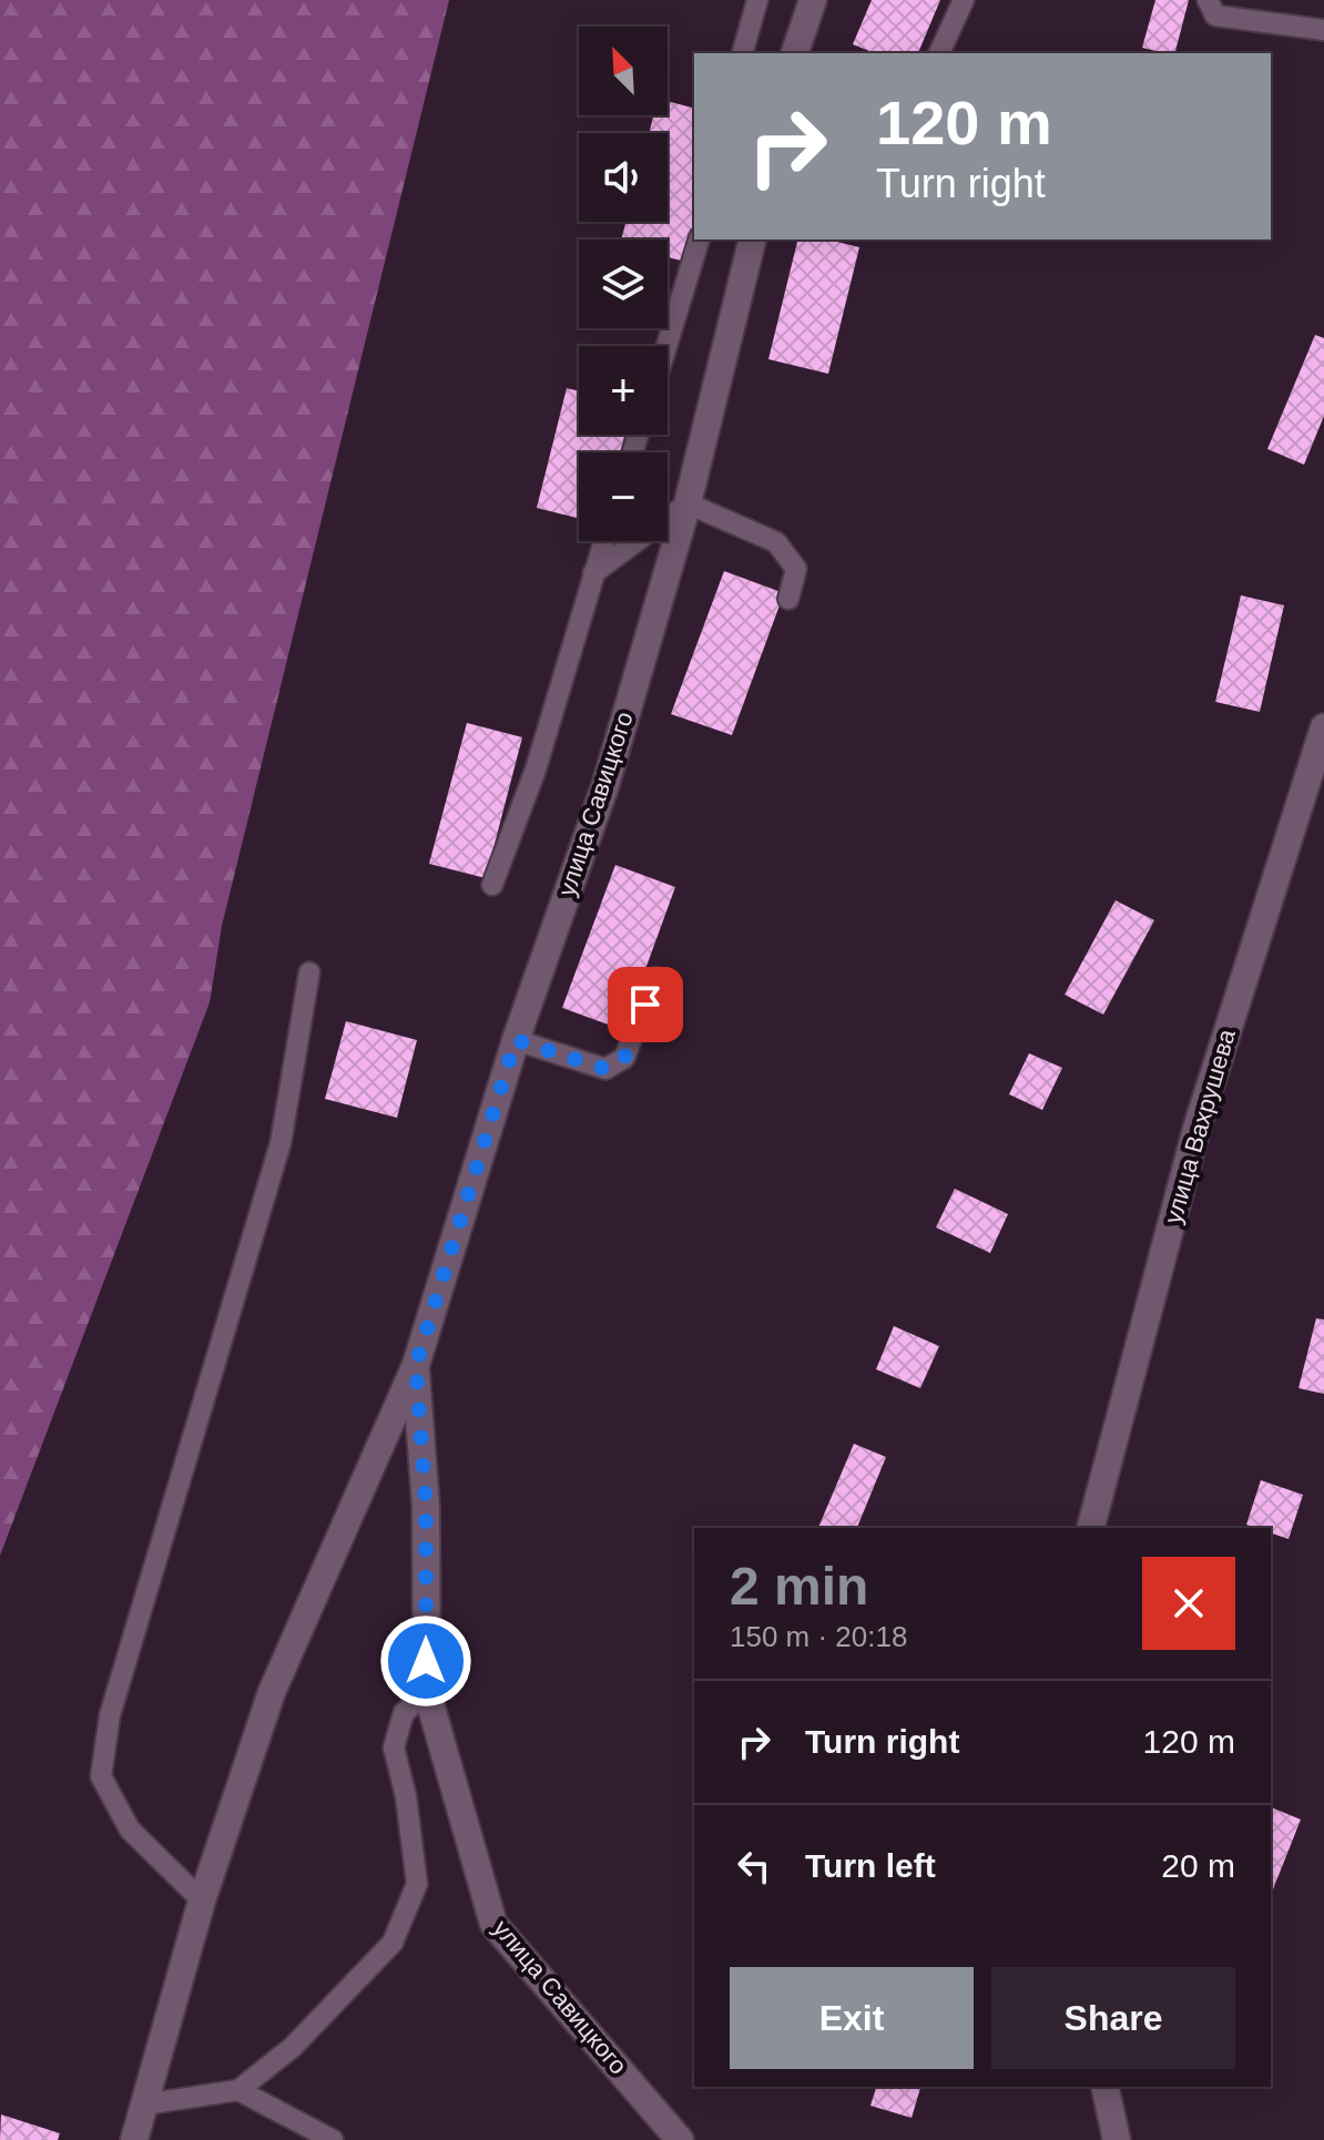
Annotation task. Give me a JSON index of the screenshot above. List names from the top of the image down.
{
  "streets": {
    "street": ["улица Савицкого", "улица Вахрушева"]
  },
  "north": "top left",
  "page": {
    "map_buttons": ["+", "−"],
    "turn": ["120 m", "Turn right"],
    "heading": ["2 min", "150 m · 20:18"],
    "list": [
      {
        "name": "Turn right",
        "value": "120 m"
      },
      {
        "name": "Turn left",
        "value": "20 m"
      }
    ],
    "buttons": ["Exit", "Share"]
  }
}
